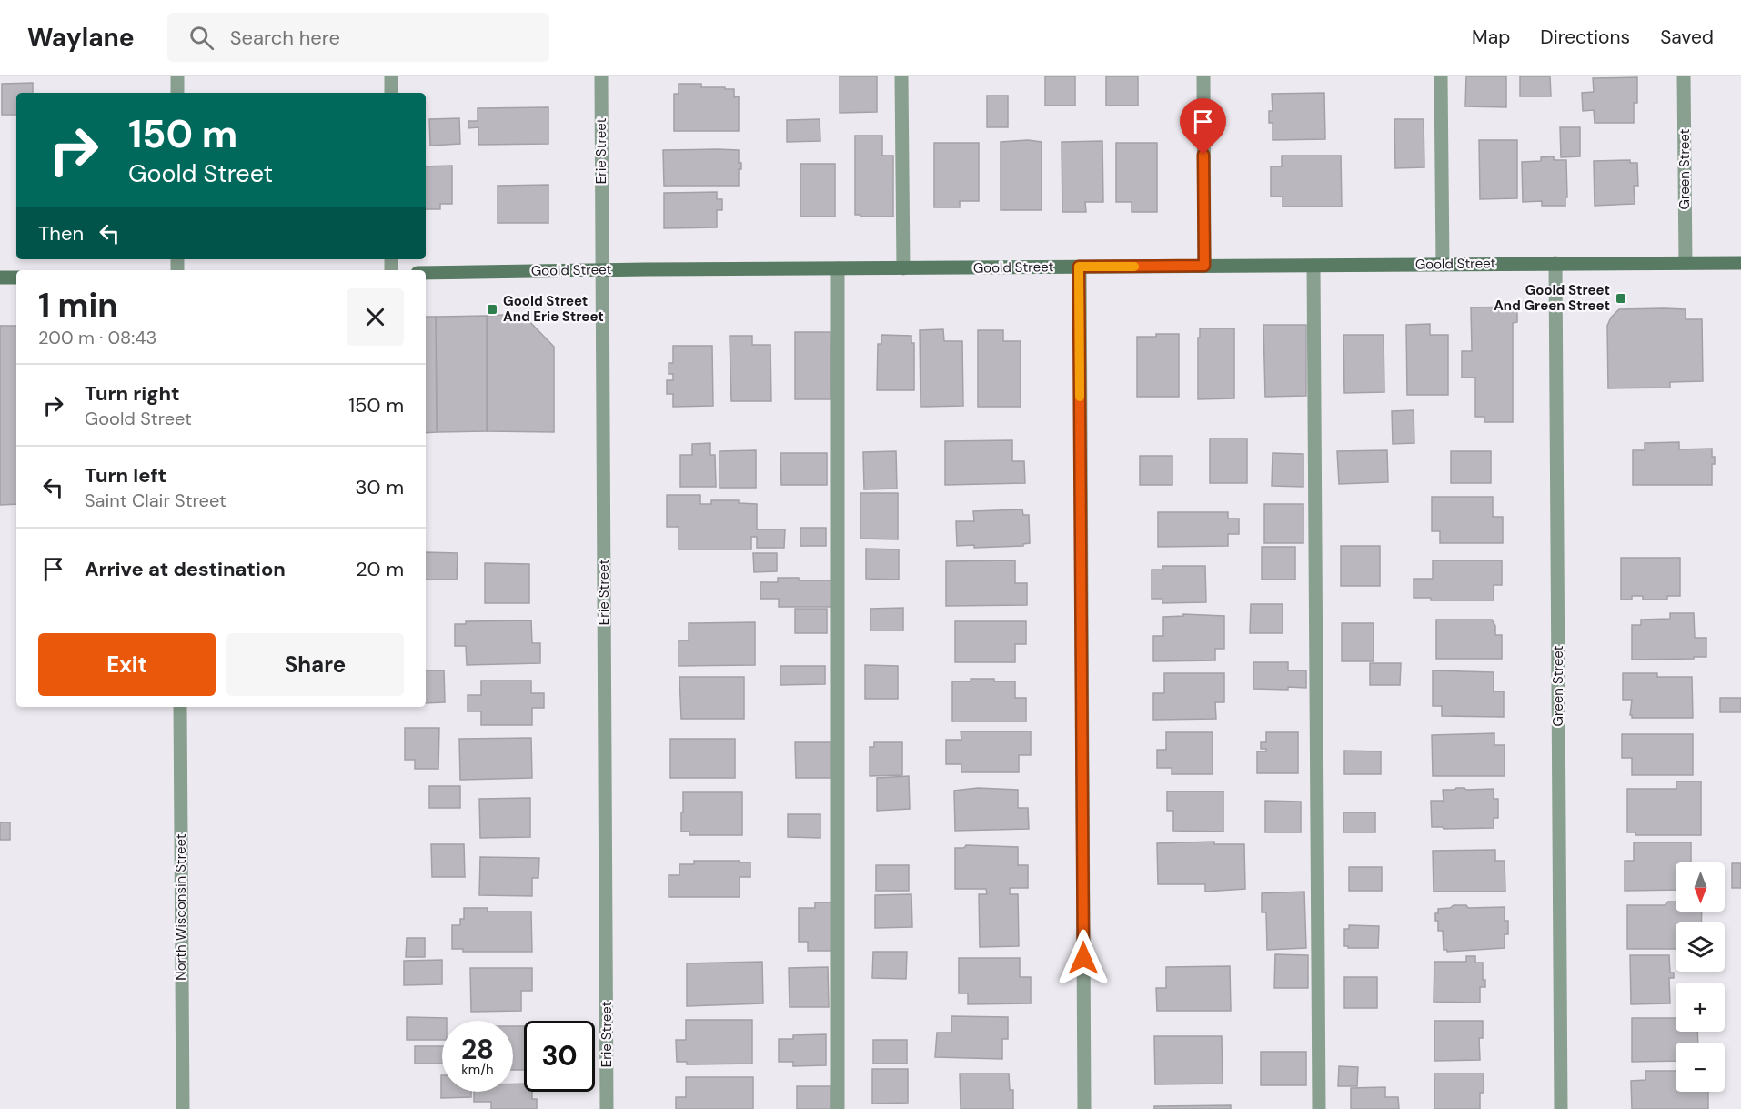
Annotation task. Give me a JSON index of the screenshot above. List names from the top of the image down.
{
  "streets": {
    "street": [
      "Erie Street",
      "Green Street",
      "Goold Street",
      "North Wisconsin Street"
    ]
  },
  "crossings": [
    ["Erie Street", "Goold Street"],
    ["Green Street", "Goold Street"]
  ],
  "places": {
    "transit": ["Goold Street And Green Street", "Goold Street And Erie Street"]
  },
  "north": "bottom",
  "page": {
    "header": "Waylane",
    "search": "Search here",
    "nav": ["Map", "Directions", "Saved"],
    "turn": ["150 m", "Goold Street"],
    "then": "Then",
    "heading": ["1 min", "200 m · 08:43"],
    "list": [
      {
        "name": "Turn right",
        "note": "Goold Street",
        "value": "150 m"
      },
      {
        "name": "Turn left",
        "note": "Saint Clair Street",
        "value": "30 m"
      },
      {
        "name": "Arrive at destination",
        "value": "20 m"
      }
    ],
    "buttons": ["Exit", "Share"],
    "map_buttons": ["+", "−"],
    "speed": "28 km/h",
    "limit": "30"
  }
}
